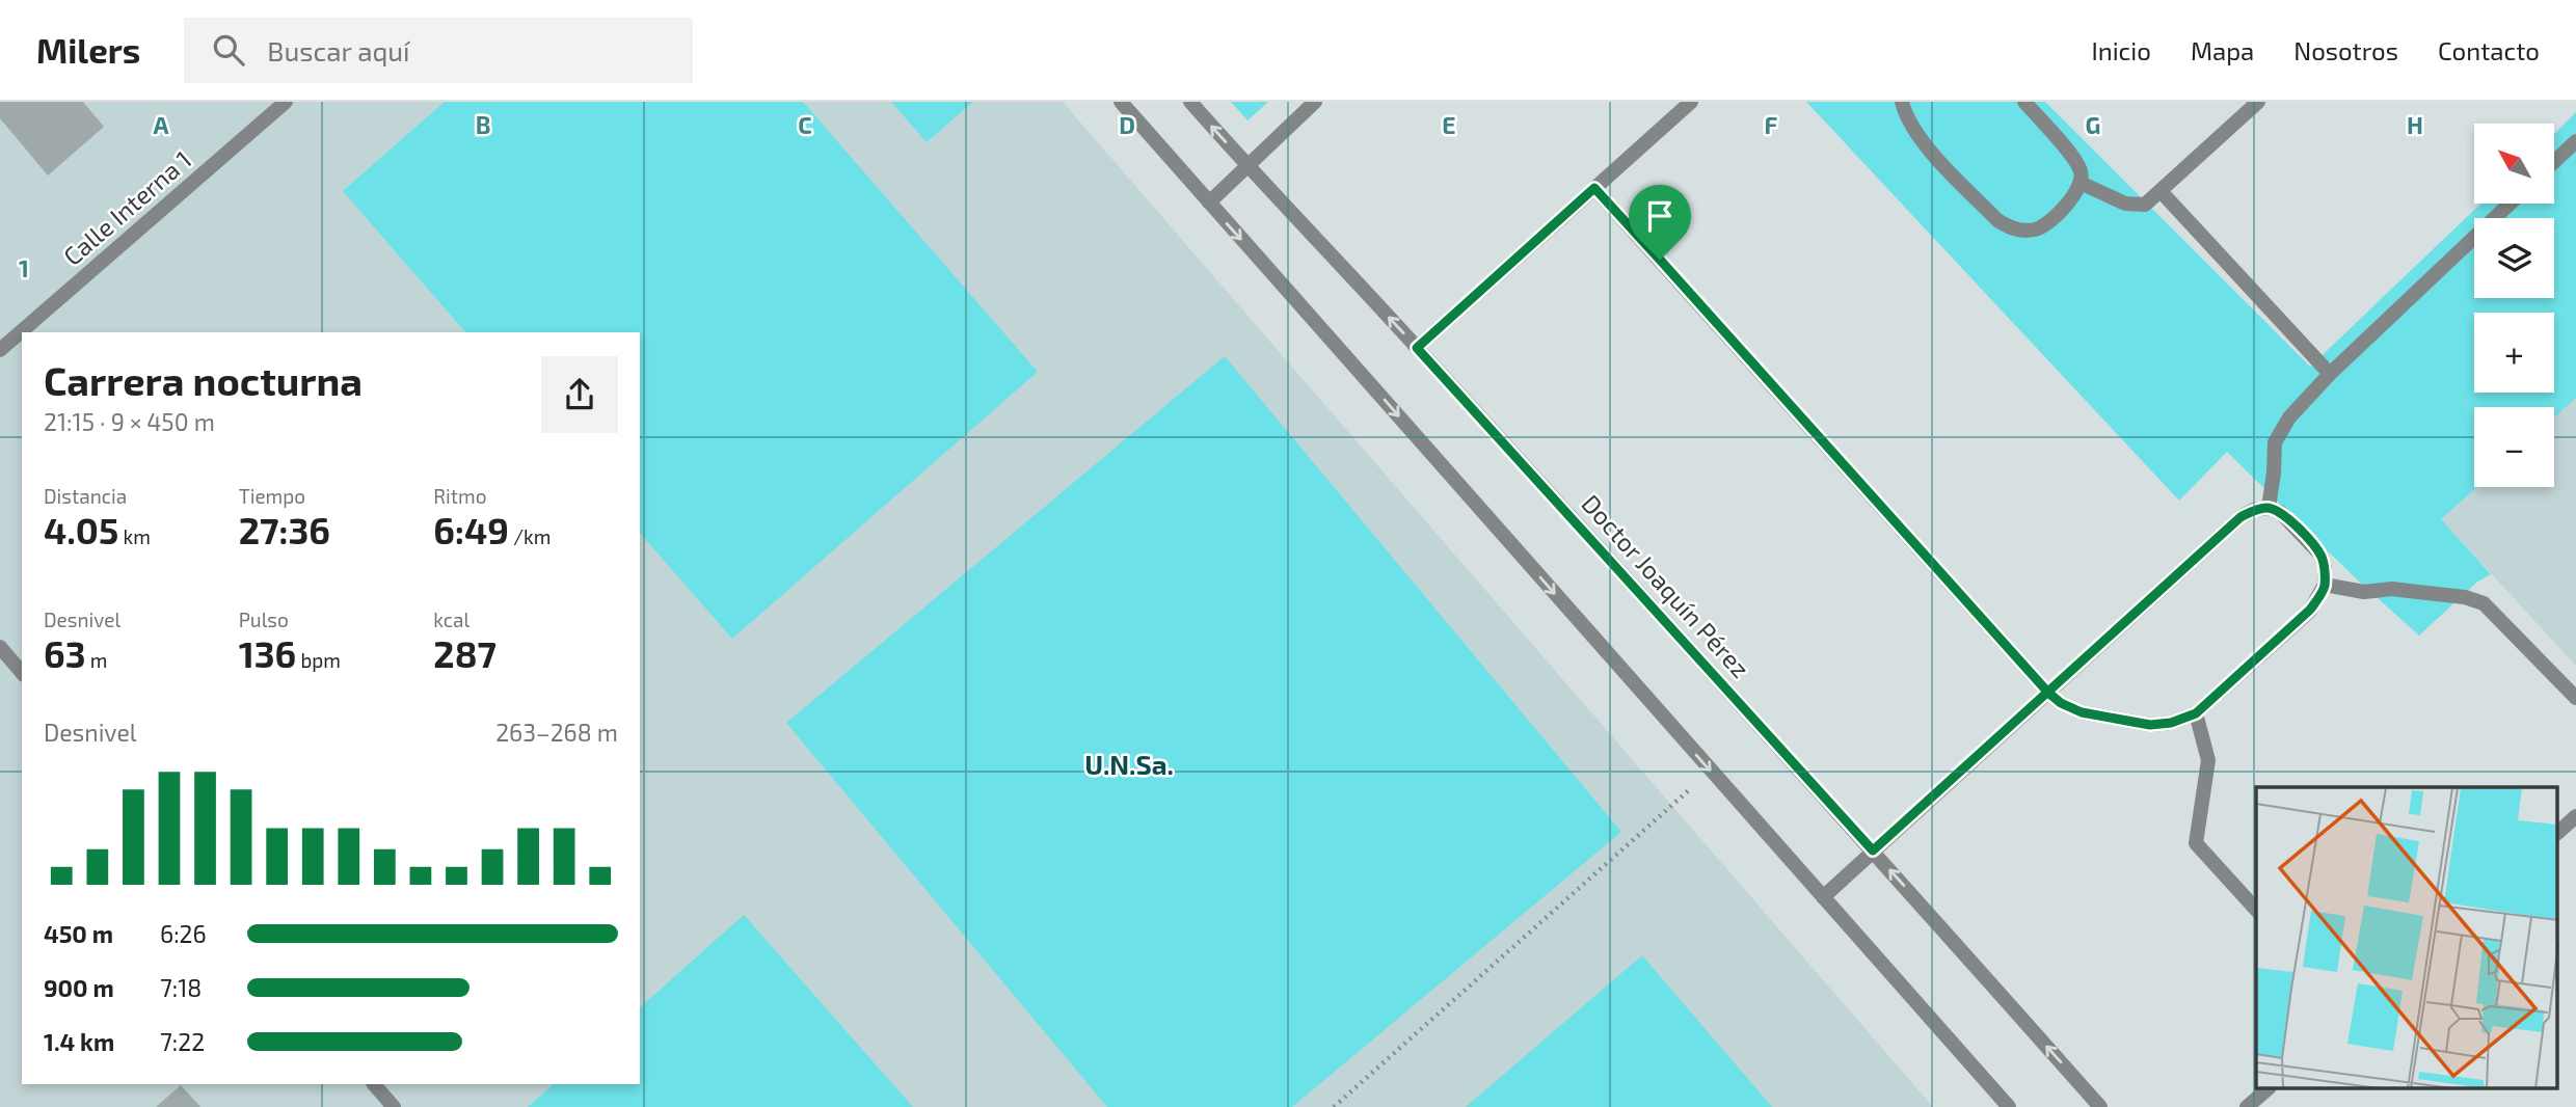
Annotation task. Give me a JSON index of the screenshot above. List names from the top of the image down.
{
  "streets": {
    "street": ["Calle Interna 1", "Doctor Joaquín Pérez"]
  },
  "districts": ["U.N.Sa."],
  "north": "top left",
  "page": {
    "header": "Milers",
    "search": "Buscar aquí",
    "nav": [
      "Inicio",
      "Mapa",
      "Nosotros",
      "Contacto"
    ],
    "map_buttons": ["+", "−"],
    "heading": ["Carrera nocturna", "21:15 · 9 × 450 m"],
    "stats": [
      ["Distancia", "4.05 km"],
      ["Tiempo", "27:36"],
      ["Ritmo", "6:49 /km"],
      ["Desnivel", "63 m"],
      ["Pulso", "136 bpm"],
      ["kcal", "287"]
    ],
    "chart": ["Desnivel", "263–268 m"],
    "list": [
      {
        "name": "450 m",
        "note": "6:26"
      },
      {
        "name": "900 m",
        "note": "7:18"
      },
      {
        "name": "1.4 km",
        "note": "7:22"
      }
    ]
  },
  "grid": {
    "columns": [
      "A",
      "B",
      "C",
      "D",
      "E",
      "F",
      "G",
      "H"
    ],
    "rows": ["1"]
  }
}
